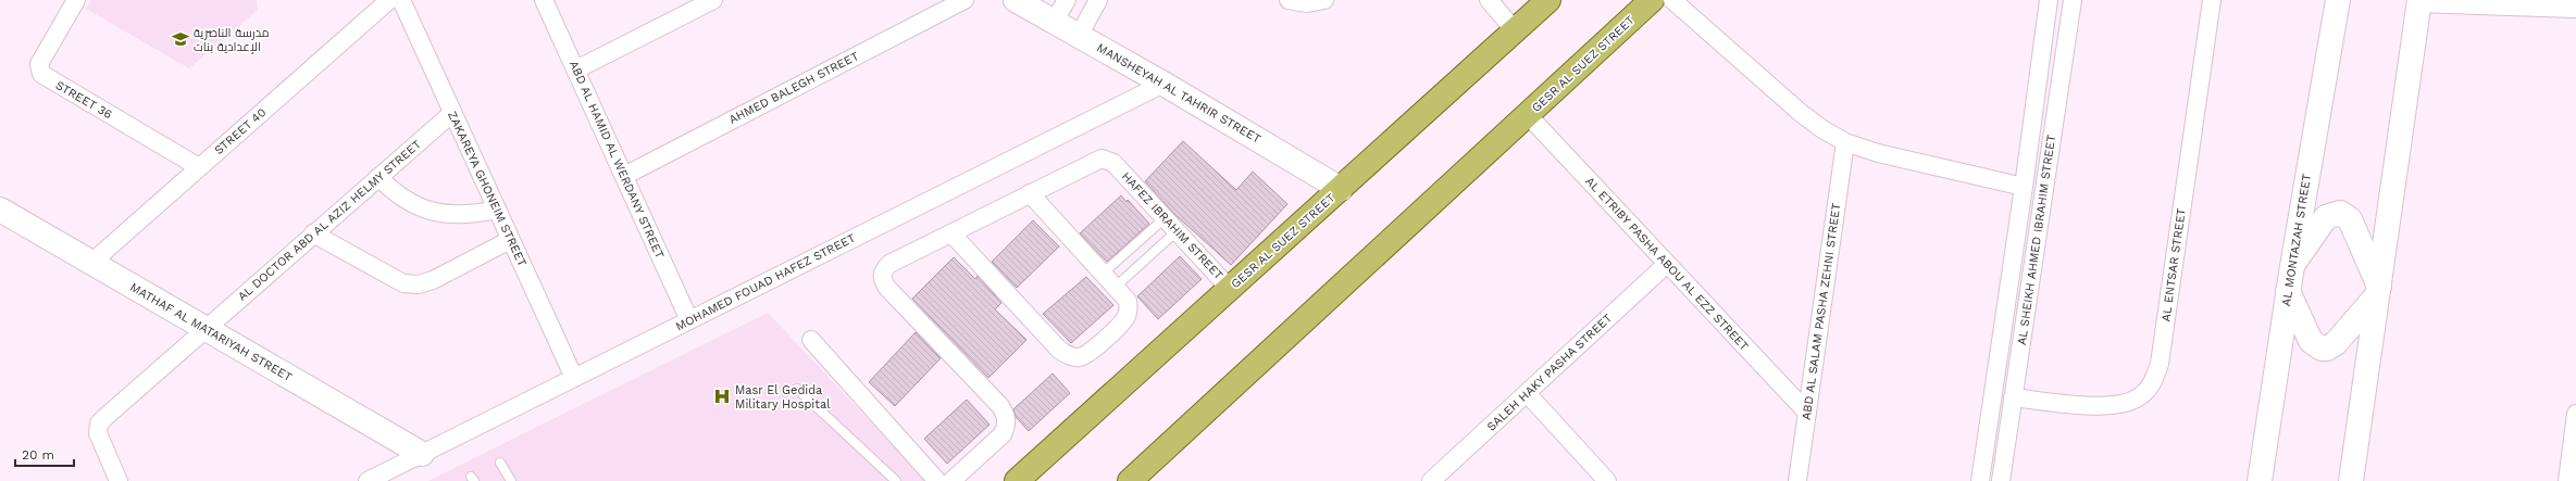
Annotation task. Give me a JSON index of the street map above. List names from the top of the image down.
{
  "streets": {
    "main road": ["GESR AL SUEZ STREET"],
    "street": [
      "AHMED BALEGH STREET",
      "MANSHEYAH AL TAHRIR STREET",
      "STREET 36",
      "STREET 40",
      "ABD AL HAMID AL WERDANY STREET",
      "ZAKAREYA GHONEIM STREET",
      "AL DOCTOR ABD AL AZIZ HELMY STREET",
      "HAFEZ IBRAHIM STREET",
      "AL SHEIKH AHMED IBRAHIM STREET",
      "AL MONTAZAH STREET",
      "AL ETRIBY PASHA ABOU AL EZZ STREET",
      "AL ENTSAR STREET",
      "MOHAMED FOUAD HAFEZ STREET",
      "ABD AL SALAM PASHA ZEHNI STREET",
      "MATHAF AL MATARIYAH STREET",
      "SALEH HAKY PASHA STREET"
    ]
  },
  "crossings": [
    ["GESR AL SUEZ STREET", "MANSHEYAH AL TAHRIR STREET"],
    ["GESR AL SUEZ STREET", "HAFEZ IBRAHIM STREET"],
    ["GESR AL SUEZ STREET", "AL ETRIBY PASHA ABOU AL EZZ STREET"],
    ["AHMED BALEGH STREET", "ABD AL HAMID AL WERDANY STREET"],
    ["MANSHEYAH AL TAHRIR STREET", "MOHAMED FOUAD HAFEZ STREET"],
    ["STREET 36", "STREET 40"],
    ["STREET 40", "MATHAF AL MATARIYAH STREET"],
    ["ABD AL HAMID AL WERDANY STREET", "MOHAMED FOUAD HAFEZ STREET"],
    ["ZAKAREYA GHONEIM STREET", "AL DOCTOR ABD AL AZIZ HELMY STREET"],
    ["ZAKAREYA GHONEIM STREET", "MOHAMED FOUAD HAFEZ STREET"],
    ["AL DOCTOR ABD AL AZIZ HELMY STREET", "MATHAF AL MATARIYAH STREET"],
    ["AL SHEIKH AHMED IBRAHIM STREET", "AL ENTSAR STREET"],
    ["AL ETRIBY PASHA ABOU AL EZZ STREET", "ABD AL SALAM PASHA ZEHNI STREET"],
    ["AL ETRIBY PASHA ABOU AL EZZ STREET", "SALEH HAKY PASHA STREET"],
    ["MOHAMED FOUAD HAFEZ STREET", "MATHAF AL MATARIYAH STREET"]
  ],
  "places": {
    "school or university": ["مدرسة الناصرية الإعدادية بنات"],
    "hospital": ["Masr El Gedida Military Hospital"]
  },
  "scale_bar": "20 m"
}
